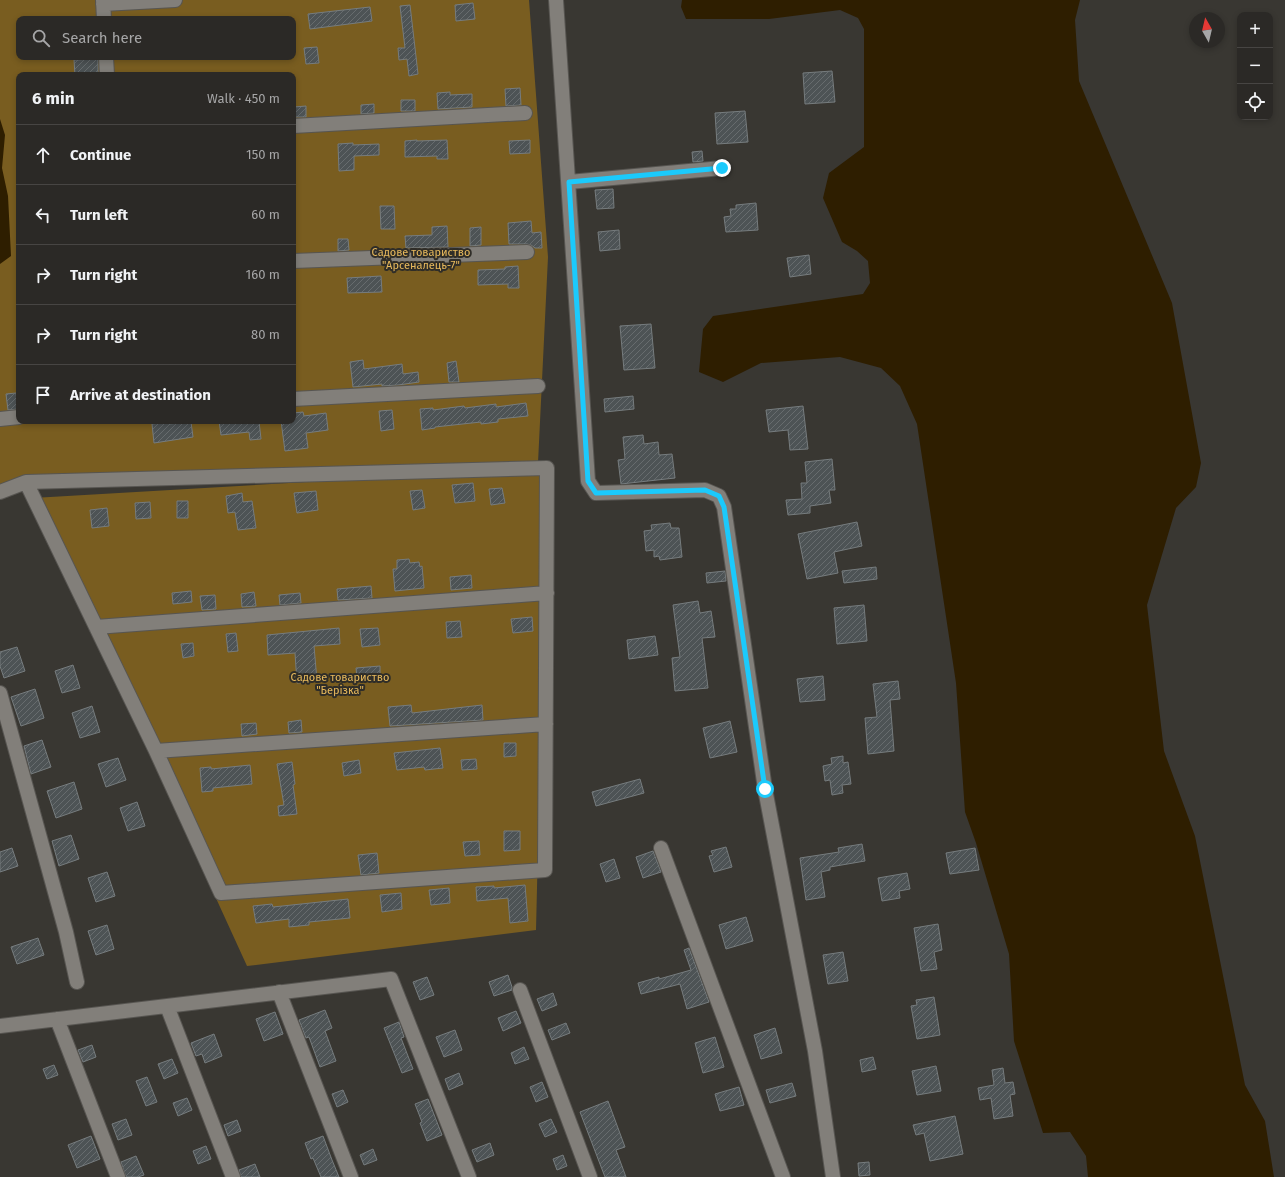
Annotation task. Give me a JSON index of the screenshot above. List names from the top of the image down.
{
  "parks": ["Садове товариство \"Арсеналець-7\"", "Садове товариство \"Берізка\""],
  "north": "top",
  "page": {
    "map_buttons": ["+", "−"],
    "search": "Search here",
    "heading": ["6 min", "Walk · 450 m"],
    "list": [
      ["Continue", "150 m"],
      ["Turn left", "60 m"],
      ["Turn right", "160 m"],
      ["Turn right", "80 m"],
      "Arrive at destination"
    ]
  }
}
